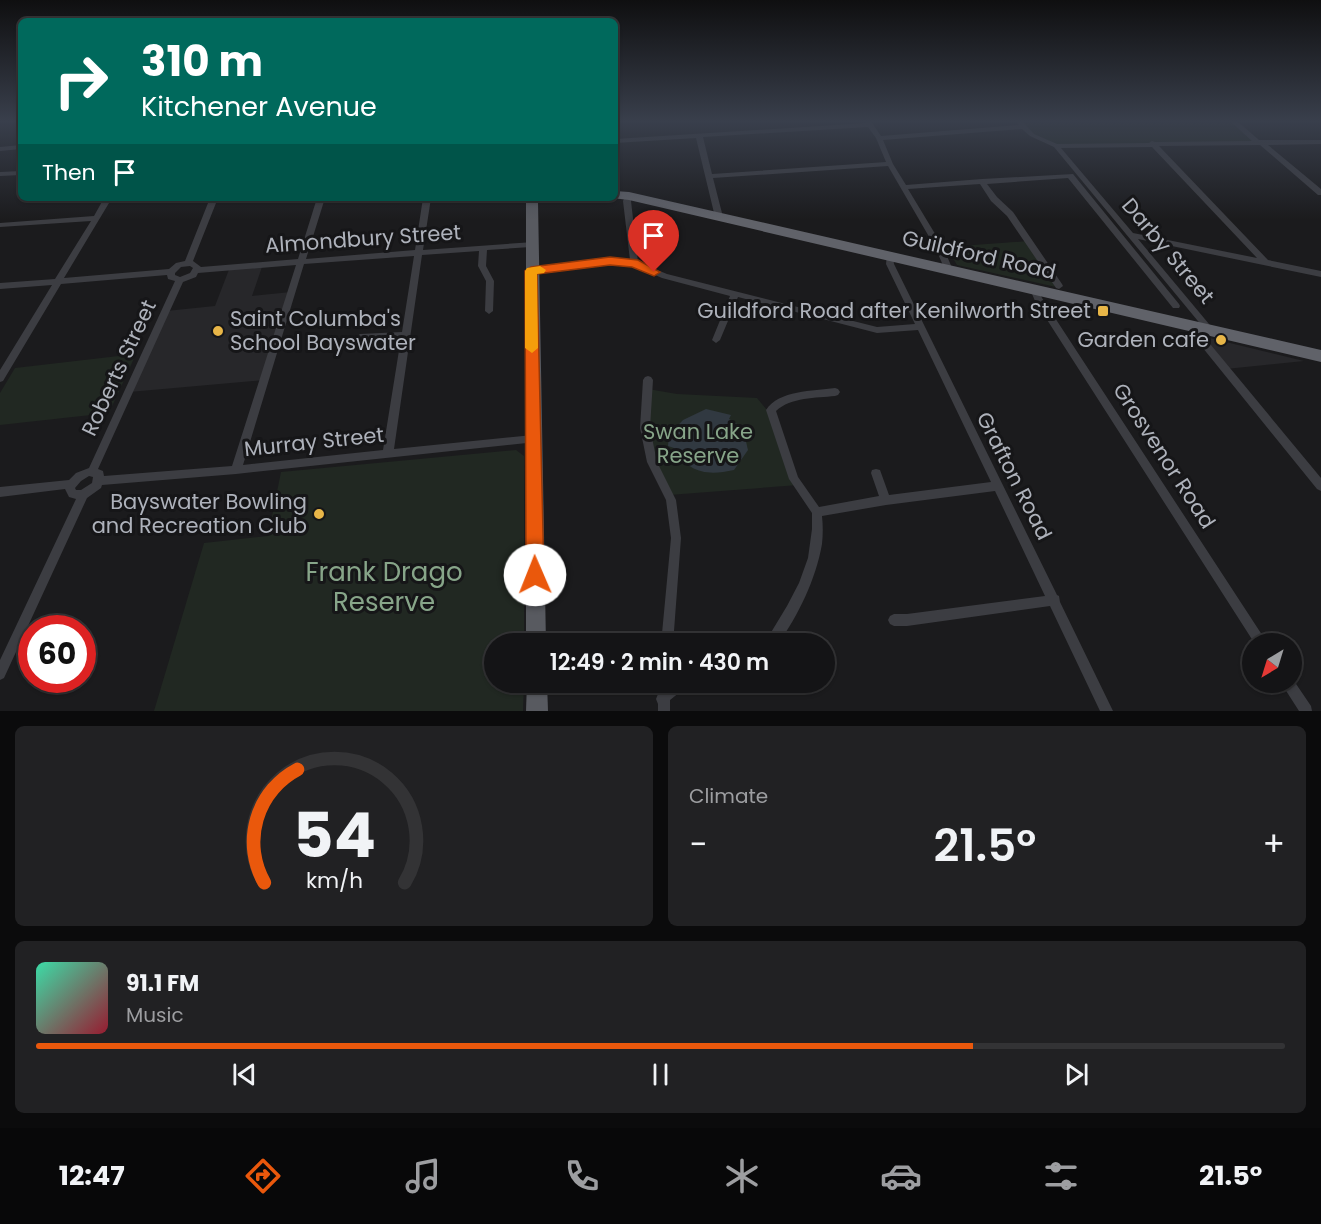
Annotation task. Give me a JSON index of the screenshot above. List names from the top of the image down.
{
  "streets": {
    "highway": ["Guildford Road"],
    "street": [
      "Almondbury Street",
      "Darby Street",
      "Roberts Street",
      "Murray Street",
      "Grosvenor Road",
      "Grafton Road"
    ]
  },
  "crossings": [
    ["Darby Street", "Guildford Road"],
    ["Guildford Road", "Grosvenor Road"],
    ["Guildford Road", "Grafton Road"]
  ],
  "parks": ["Swan Lake Reserve", "Frank Drago Reserve"],
  "places": {
    "transit": ["Guildford Road after Kenilworth Street"],
    "other": ["Saint Columba's School Bayswater", "Garden cafe", "Bayswater Bowling and Recreation Club"]
  },
  "north": "bottom left",
  "page": {
    "turn": ["310 m", "Kitchener Avenue"],
    "then": "Then",
    "limit": "60",
    "trip": "12:49 · 2 min · 430 m",
    "tile": "Climate",
    "heat": ["−", "21.5°", "+"],
    "song": ["91.1 FM", "Music"],
    "tabs": ["12:47", "21.5°"],
    "gauge": ["54", "km/h"]
  }
}
